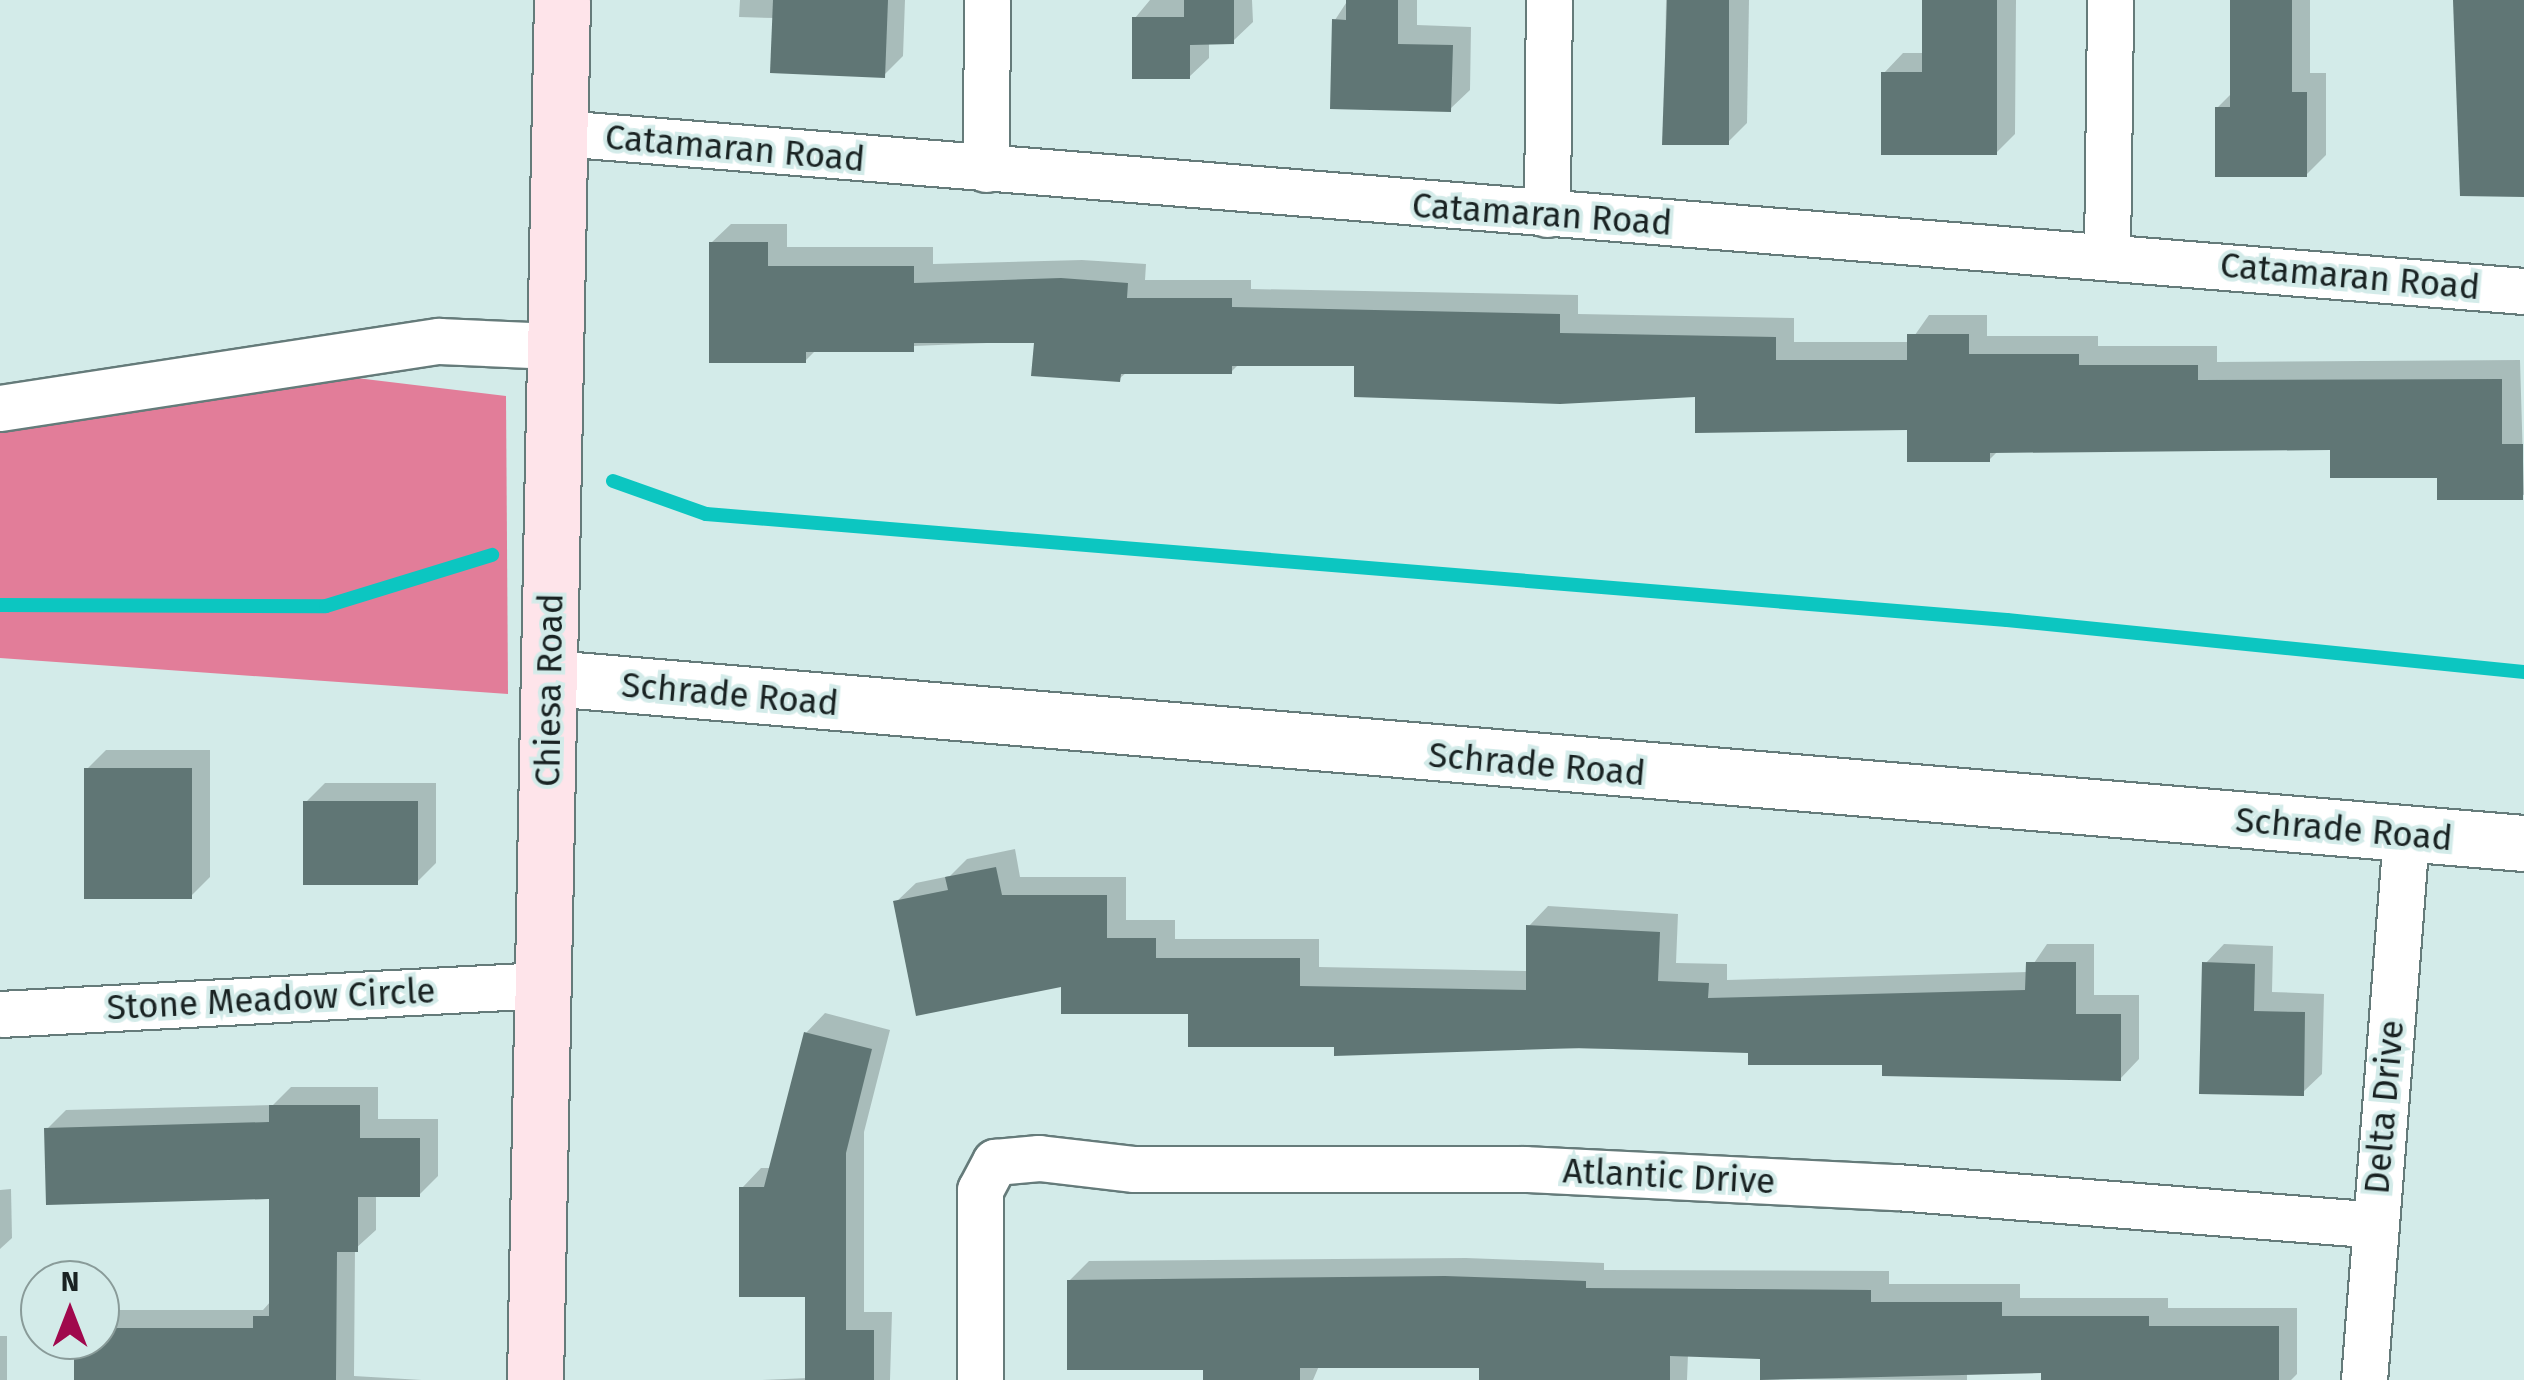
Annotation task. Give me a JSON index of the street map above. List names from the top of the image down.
{
  "streets": {
    "main road": ["Chiesa Road"],
    "street": [
      "Catamaran Road",
      "Schrade Road",
      "Stone Meadow Circle",
      "Delta Drive",
      "Atlantic Drive"
    ]
  },
  "crossings": [
    ["Catamaran Road", "Chiesa Road"],
    ["Chiesa Road", "Schrade Road"],
    ["Chiesa Road", "Stone Meadow Circle"],
    ["Schrade Road", "Delta Drive"],
    ["Delta Drive", "Atlantic Drive"]
  ],
  "north": "top"
}
